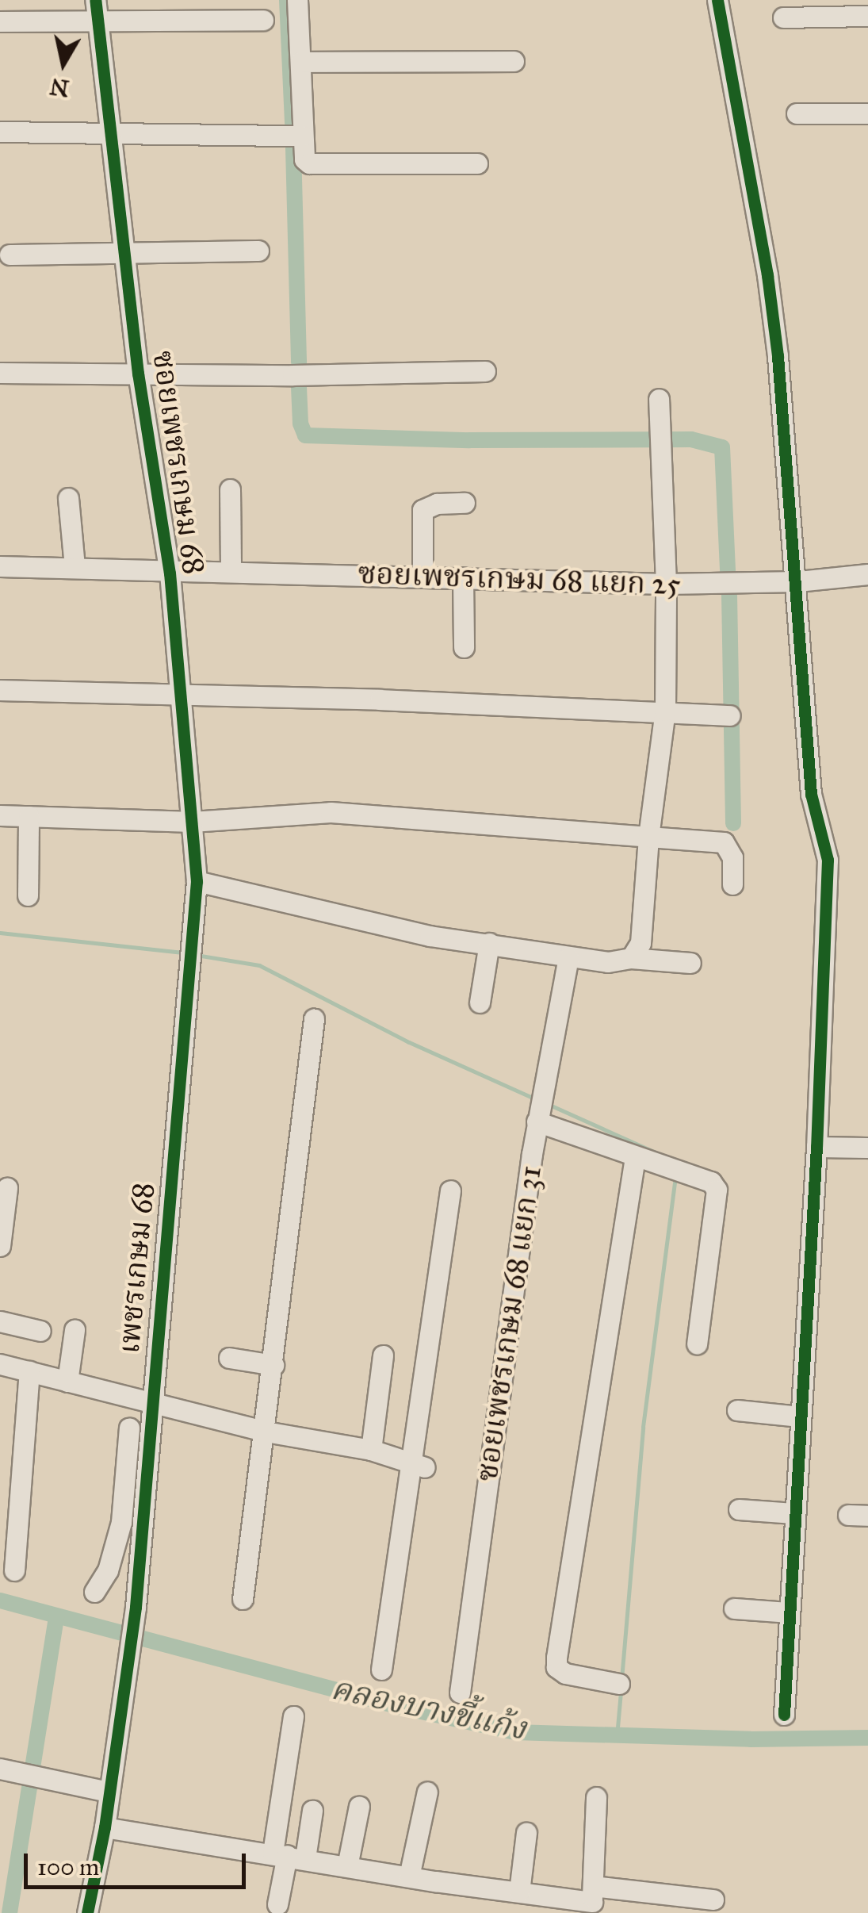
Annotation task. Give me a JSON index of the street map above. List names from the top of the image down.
{
  "streets": {
    "street": [
      "ซอยเพชรเกษม 68",
      "ซอยเพชรเกษม 68 แยก 25",
      "เพชรเกษม 68",
      "ซอยเพชรเกษม 68 แยก 31"
    ]
  },
  "crossings": [
    ["ซอยเพชรเกษม 68", "ซอยเพชรเกษม 68 แยก 25"],
    ["ซอยเพชรเกษม 68", "เพชรเกษม 68"]
  ],
  "water": ["คลองบางขี้แก้ง"],
  "scale_bar": "100 m",
  "north": "bottom"
}
